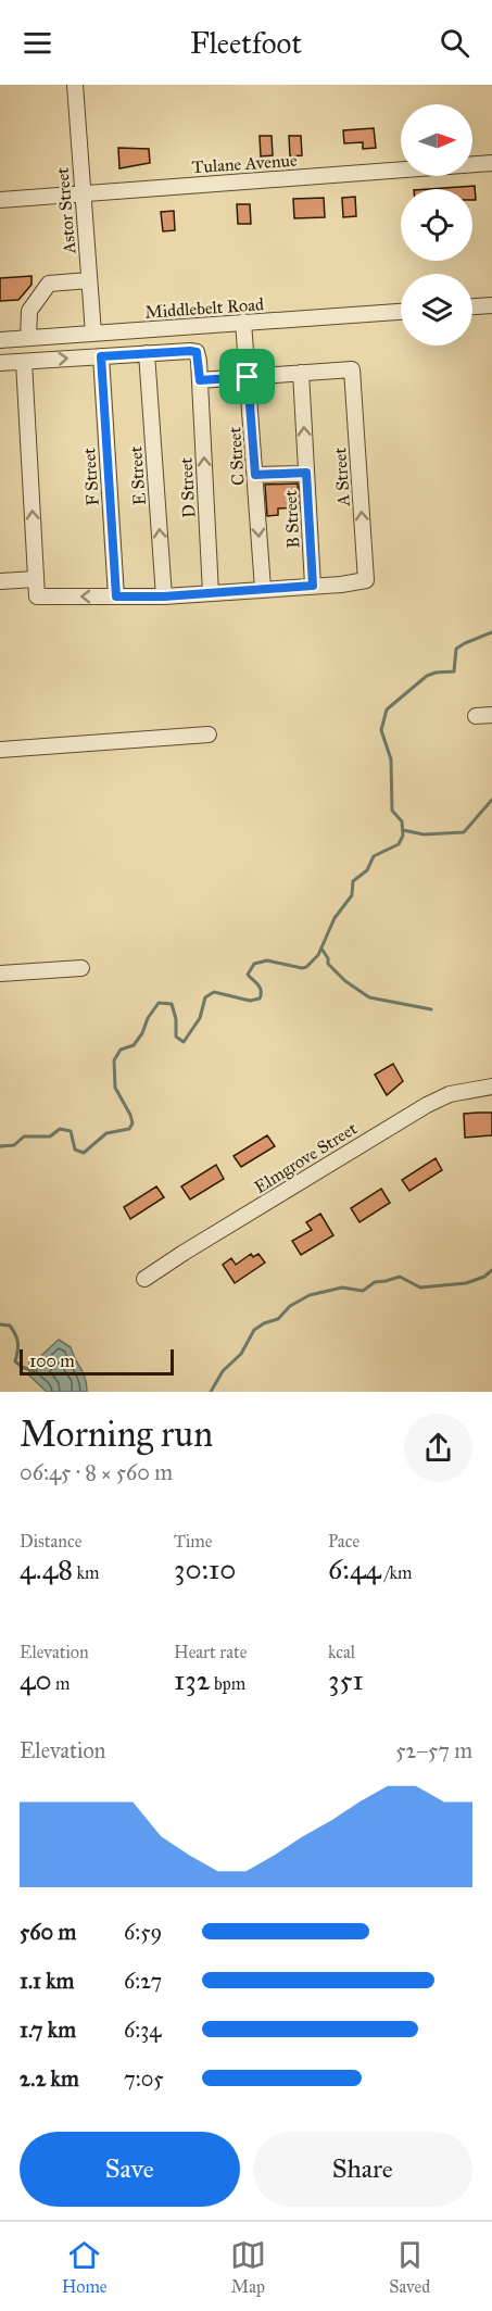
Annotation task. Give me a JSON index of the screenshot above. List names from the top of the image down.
{
  "streets": {
    "street": [
      "Tulane Avenue",
      "Astor Street",
      "Middlebelt Road",
      "C Street",
      "E Street",
      "F Street",
      "A Street",
      "D Street",
      "B Street",
      "Elmgrove Street"
    ]
  },
  "crossings": [
    ["Tulane Avenue", "Astor Street"],
    ["Astor Street", "Middlebelt Road"],
    ["Middlebelt Road", "C Street"],
    ["C Street", "A Street"],
    ["E Street", "D Street"],
    ["A Street", "D Street"],
    ["A Street", "B Street"]
  ],
  "one_way": ["C Street", "D Street", "B Street"],
  "scale_bar": "100 m",
  "north": "right",
  "page": {
    "header": "Fleetfoot",
    "scale": "100 m",
    "heading": ["Morning run", "06:45 · 8 × 560 m"],
    "stats": [
      ["Distance", "4.48 km"],
      ["Time", "30:10"],
      ["Pace", "6:44 /km"],
      ["Elevation", "40 m"],
      ["Heart rate", "132 bpm"],
      ["kcal", "351"]
    ],
    "chart": ["Elevation", "52–57 m"],
    "list": [
      {
        "name": "560 m",
        "note": "6:59"
      },
      {
        "name": "1.1 km",
        "note": "6:27"
      },
      {
        "name": "1.7 km",
        "note": "6:34"
      },
      {
        "name": "2.2 km",
        "note": "7:05"
      }
    ],
    "buttons": ["Save", "Share"],
    "tabs": ["Home", "Map", "Saved"]
  }
}
